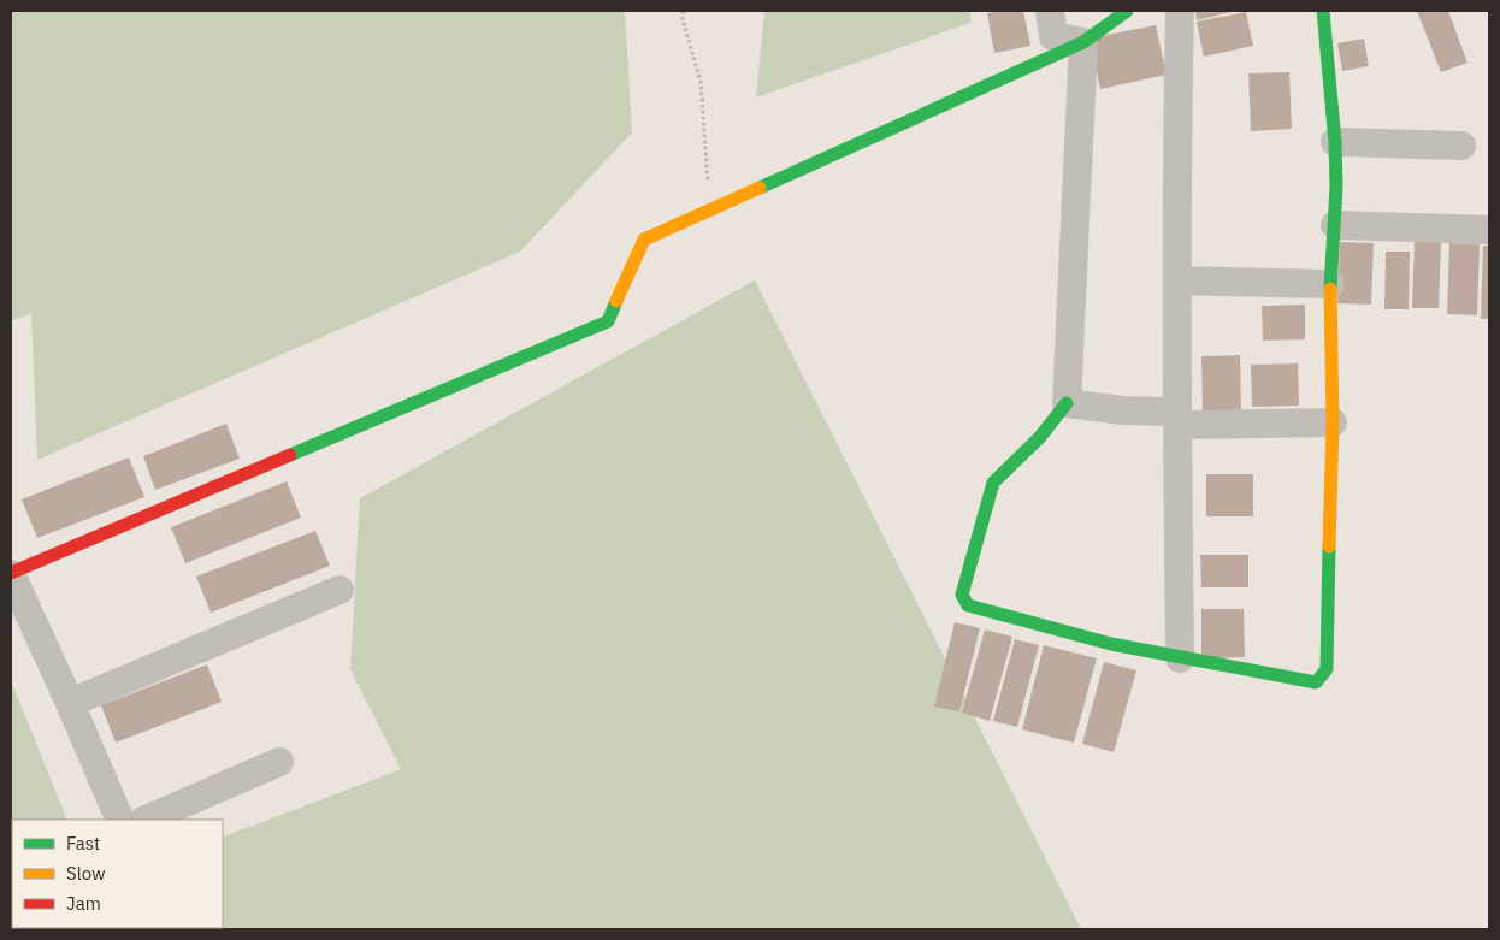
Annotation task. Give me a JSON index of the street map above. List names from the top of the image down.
{
  "legend": ["Fast", "Slow", "Jam"]
}
